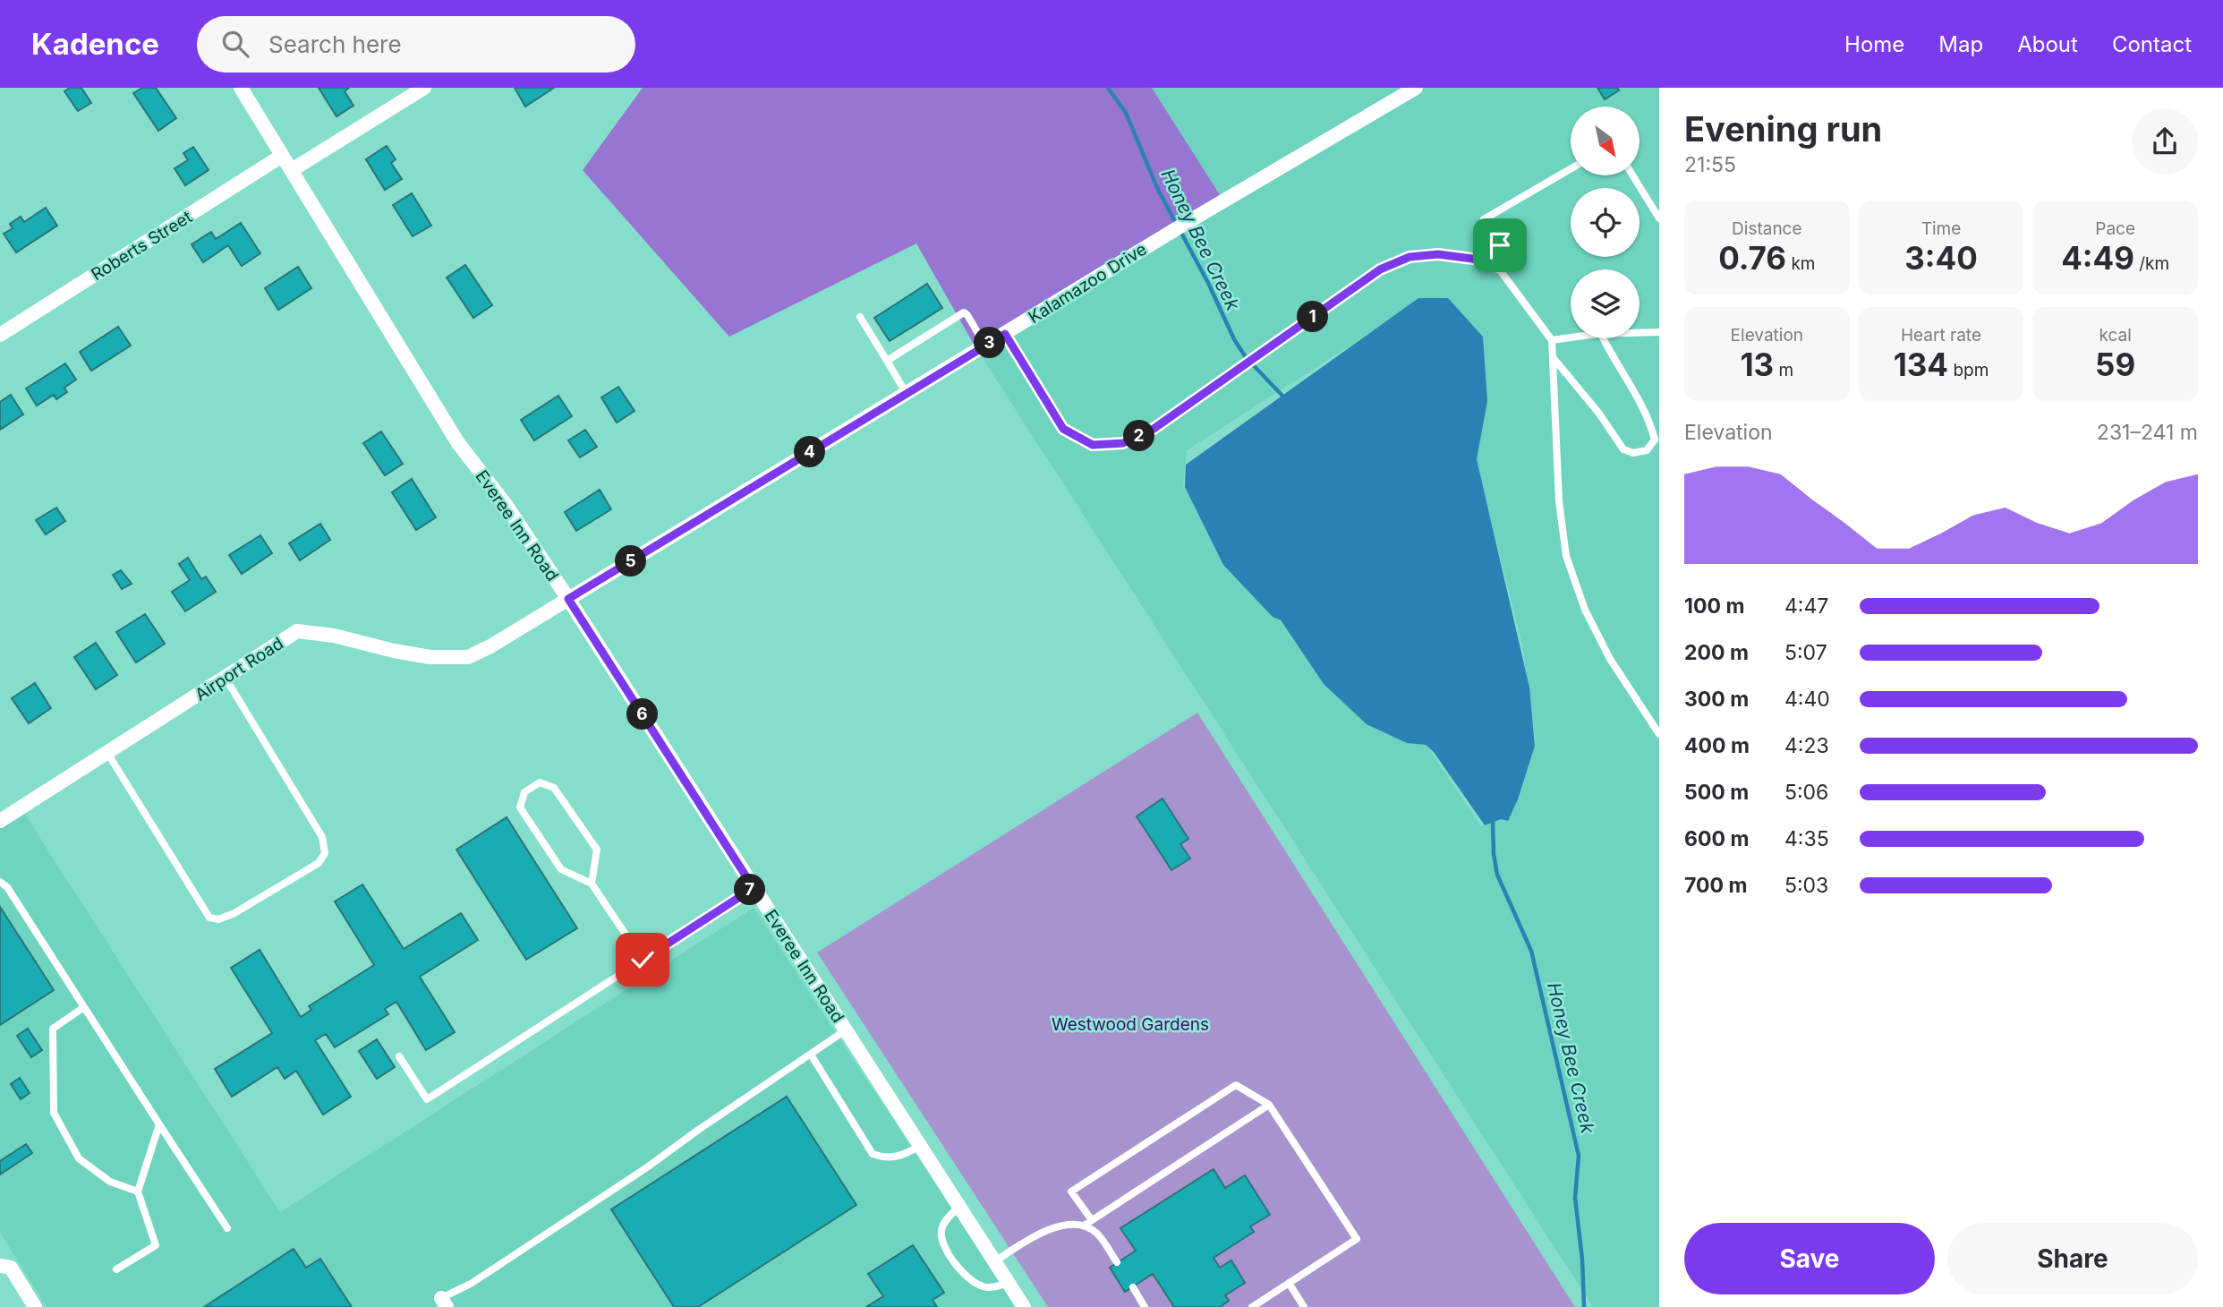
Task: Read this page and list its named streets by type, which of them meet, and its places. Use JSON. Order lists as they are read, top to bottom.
{
  "streets": {
    "street": [
      "Roberts Street",
      "Kalamazoo Drive",
      "Everee Inn Road",
      "Airport Road"
    ]
  },
  "crossings": [
    ["Roberts Street", "Everee Inn Road"],
    ["Kalamazoo Drive", "Everee Inn Road"],
    ["Kalamazoo Drive", "Airport Road"],
    ["Everee Inn Road", "Airport Road"]
  ],
  "water": ["Honey Bee Creek"],
  "parks": ["Westwood Gardens"],
  "north": "bottom right",
  "page": {
    "header": "Kadence",
    "search": "Search here",
    "nav": [
      "Home",
      "Map",
      "About",
      "Contact"
    ],
    "heading": ["Evening run", "21:55"],
    "stats": [
      ["Distance", "0.76 km"],
      ["Time", "3:40"],
      ["Pace", "4:49 /km"],
      ["Elevation", "13 m"],
      ["Heart rate", "134 bpm"],
      ["kcal", "59"]
    ],
    "pins": [
      "1",
      "3",
      "2",
      "4",
      "5",
      "6",
      "7"
    ],
    "chart": ["Elevation", "231–241 m"],
    "list": [
      {
        "name": "100 m",
        "note": "4:47"
      },
      {
        "name": "200 m",
        "note": "5:07"
      },
      {
        "name": "300 m",
        "note": "4:40"
      },
      {
        "name": "400 m",
        "note": "4:23"
      },
      {
        "name": "500 m",
        "note": "5:06"
      },
      {
        "name": "600 m",
        "note": "4:35"
      },
      {
        "name": "700 m",
        "note": "5:03"
      }
    ],
    "buttons": ["Save", "Share"]
  }
}
